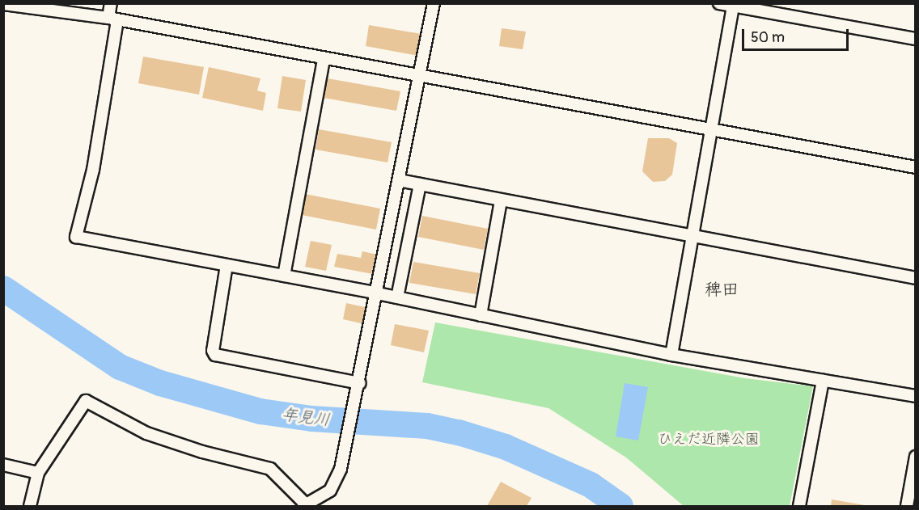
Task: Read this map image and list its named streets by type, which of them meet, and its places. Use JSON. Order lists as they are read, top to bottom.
{
  "districts": ["稗田"],
  "water": ["年見川"],
  "parks": ["ひえだ近隣公園"],
  "scale_bar": "50 m"
}
